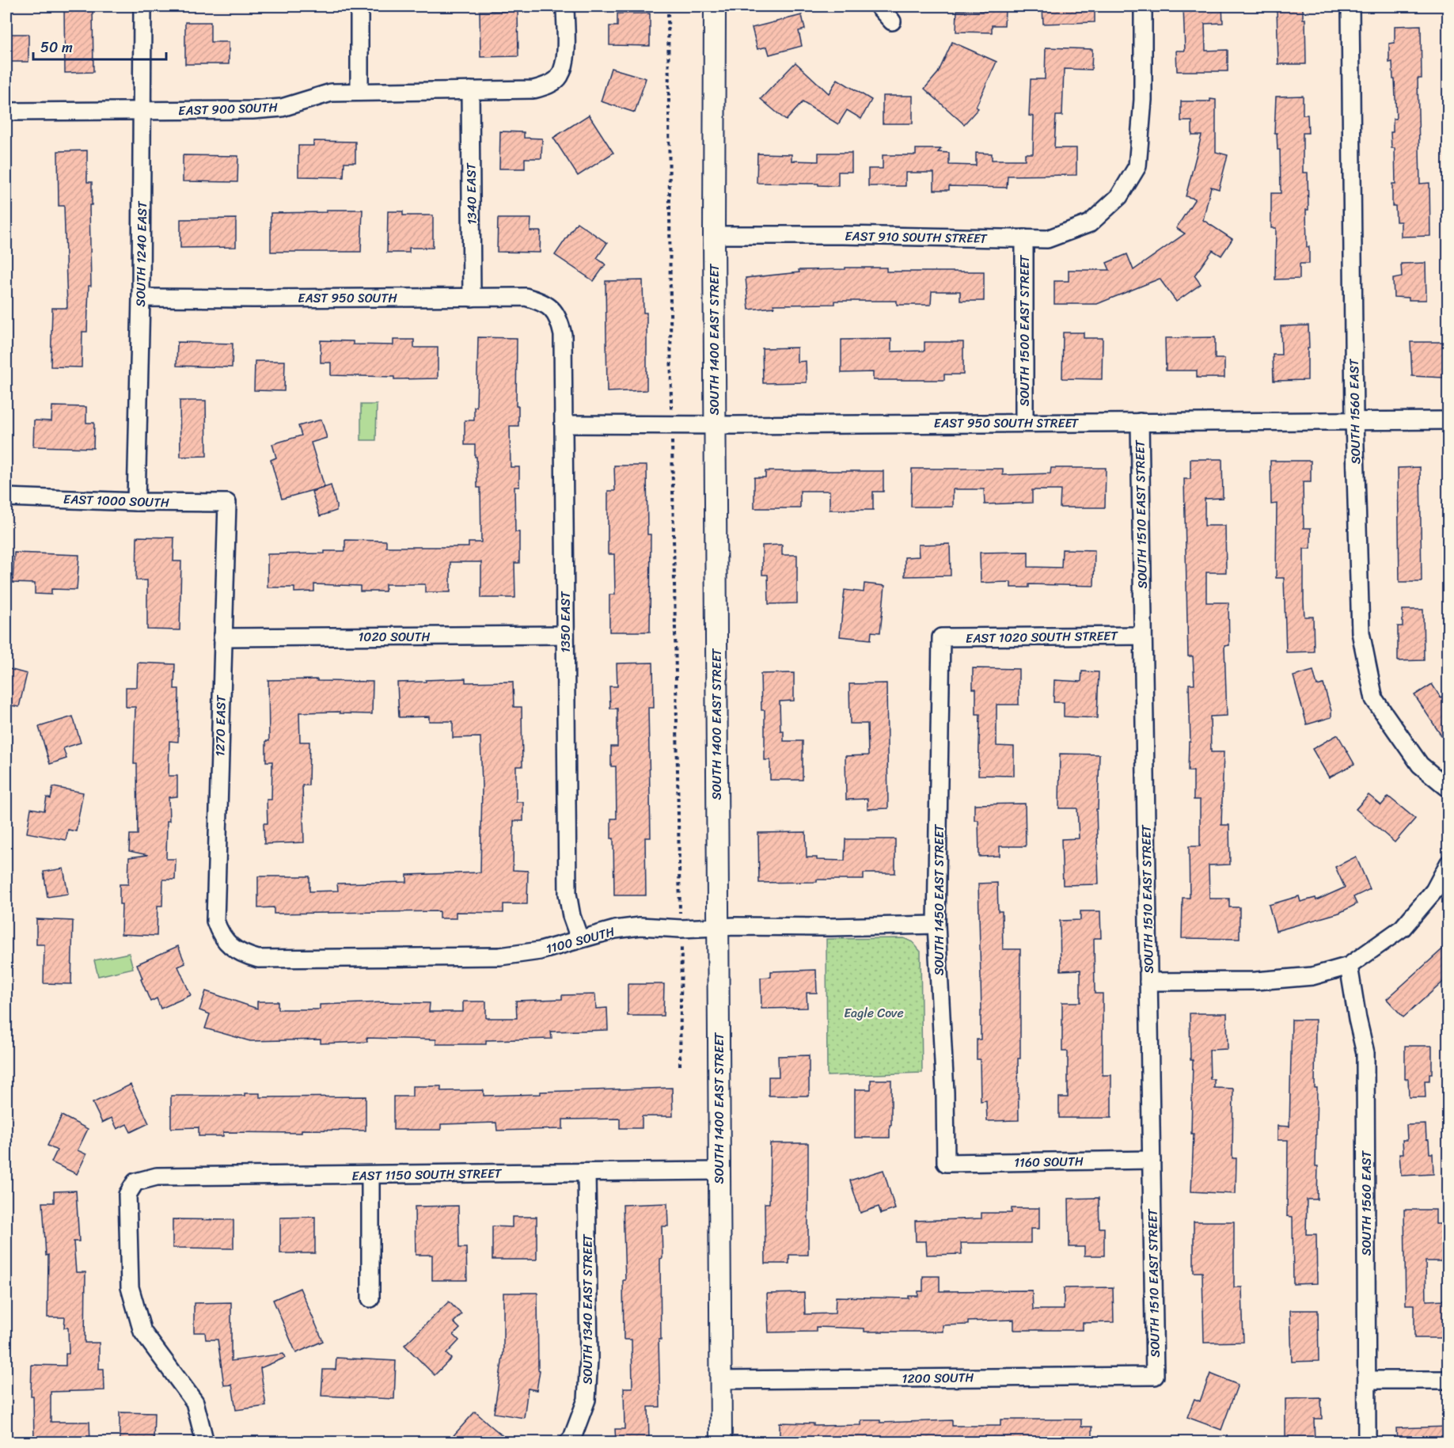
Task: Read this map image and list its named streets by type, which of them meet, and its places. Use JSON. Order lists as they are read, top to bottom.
{
  "streets": {
    "street": [
      "EAST 900 SOUTH",
      "1340 EAST",
      "EAST 910 SOUTH STREET",
      "SOUTH 1240 EAST",
      "EAST 950 SOUTH",
      "SOUTH 1500 EAST STREET",
      "SOUTH 1400 EAST STREET",
      "SOUTH 1560 EAST",
      "EAST 950 SOUTH STREET",
      "EAST 1000 SOUTH",
      "SOUTH 1510 EAST STREET",
      "1350 EAST",
      "1020 SOUTH",
      "EAST 1020 SOUTH STREET",
      "1270 EAST",
      "SOUTH 1450 EAST STREET",
      "1100 SOUTH",
      "1160 SOUTH",
      "EAST 1150 SOUTH STREET",
      "SOUTH 1340 EAST STREET",
      "1200 SOUTH"
    ]
  },
  "crossings": [
    ["EAST 900 SOUTH", "1340 EAST"],
    ["EAST 900 SOUTH", "SOUTH 1240 EAST"],
    ["1340 EAST", "EAST 950 SOUTH"],
    ["EAST 910 SOUTH STREET", "SOUTH 1500 EAST STREET"],
    ["EAST 910 SOUTH STREET", "SOUTH 1400 EAST STREET"],
    ["SOUTH 1240 EAST", "EAST 950 SOUTH"],
    ["SOUTH 1240 EAST", "EAST 1000 SOUTH"],
    ["EAST 950 SOUTH", "1350 EAST"],
    ["SOUTH 1500 EAST STREET", "EAST 950 SOUTH STREET"],
    ["SOUTH 1400 EAST STREET", "EAST 950 SOUTH STREET"],
    ["SOUTH 1400 EAST STREET", "1100 SOUTH"],
    ["SOUTH 1400 EAST STREET", "EAST 1150 SOUTH STREET"],
    ["SOUTH 1400 EAST STREET", "1200 SOUTH"],
    ["SOUTH 1560 EAST", "EAST 950 SOUTH STREET"],
    ["EAST 950 SOUTH STREET", "SOUTH 1510 EAST STREET"],
    ["EAST 950 SOUTH STREET", "1350 EAST"],
    ["EAST 1000 SOUTH", "1270 EAST"],
    ["SOUTH 1510 EAST STREET", "EAST 1020 SOUTH STREET"],
    ["SOUTH 1510 EAST STREET", "1160 SOUTH"],
    ["SOUTH 1510 EAST STREET", "1200 SOUTH"],
    ["1350 EAST", "1020 SOUTH"],
    ["1350 EAST", "1100 SOUTH"],
    ["1020 SOUTH", "1270 EAST"],
    ["EAST 1020 SOUTH STREET", "SOUTH 1450 EAST STREET"],
    ["1270 EAST", "1100 SOUTH"],
    ["SOUTH 1450 EAST STREET", "1100 SOUTH"],
    ["SOUTH 1450 EAST STREET", "1160 SOUTH"],
    ["EAST 1150 SOUTH STREET", "SOUTH 1340 EAST STREET"]
  ],
  "parks": ["Eagle Cove"],
  "scale_bar": "50 m"
}
